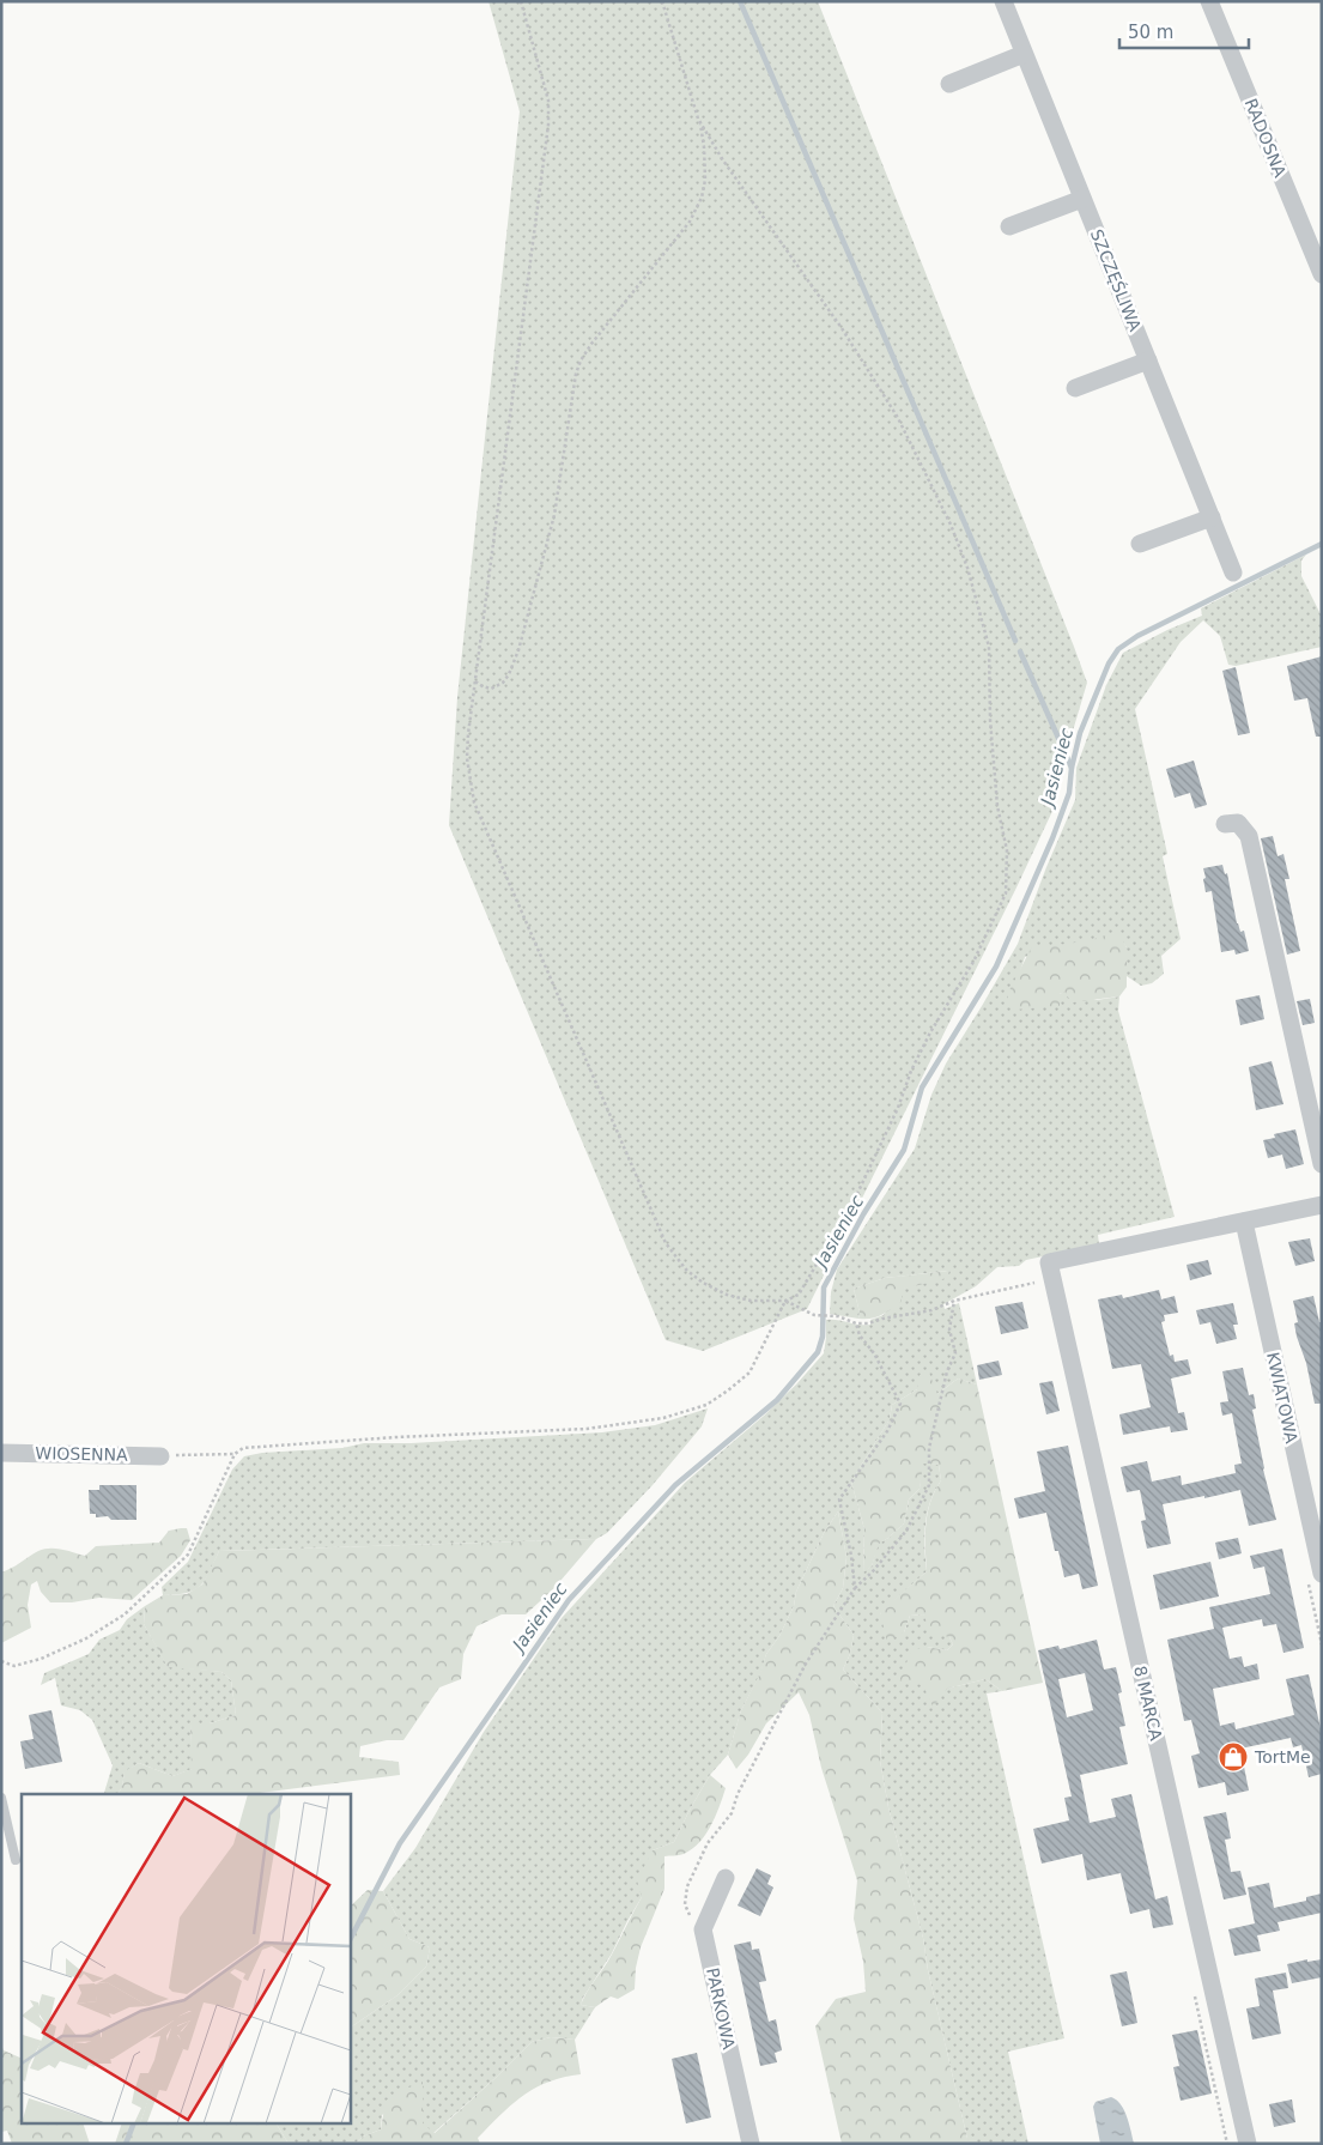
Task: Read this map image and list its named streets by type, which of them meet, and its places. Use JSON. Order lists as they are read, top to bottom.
{
  "streets": {
    "street": [
      "RADOSNA",
      "SZCZĘŚLIWA",
      "KWIATOWA",
      "WIOSENNA",
      "8 MARCA",
      "PARKOWA"
    ]
  },
  "crossings": [
    ["KWIATOWA", "8 MARCA"]
  ],
  "water": ["Jasieniec"],
  "places": {
    "shop": ["TortMe"]
  },
  "scale_bar": "50 m"
}
